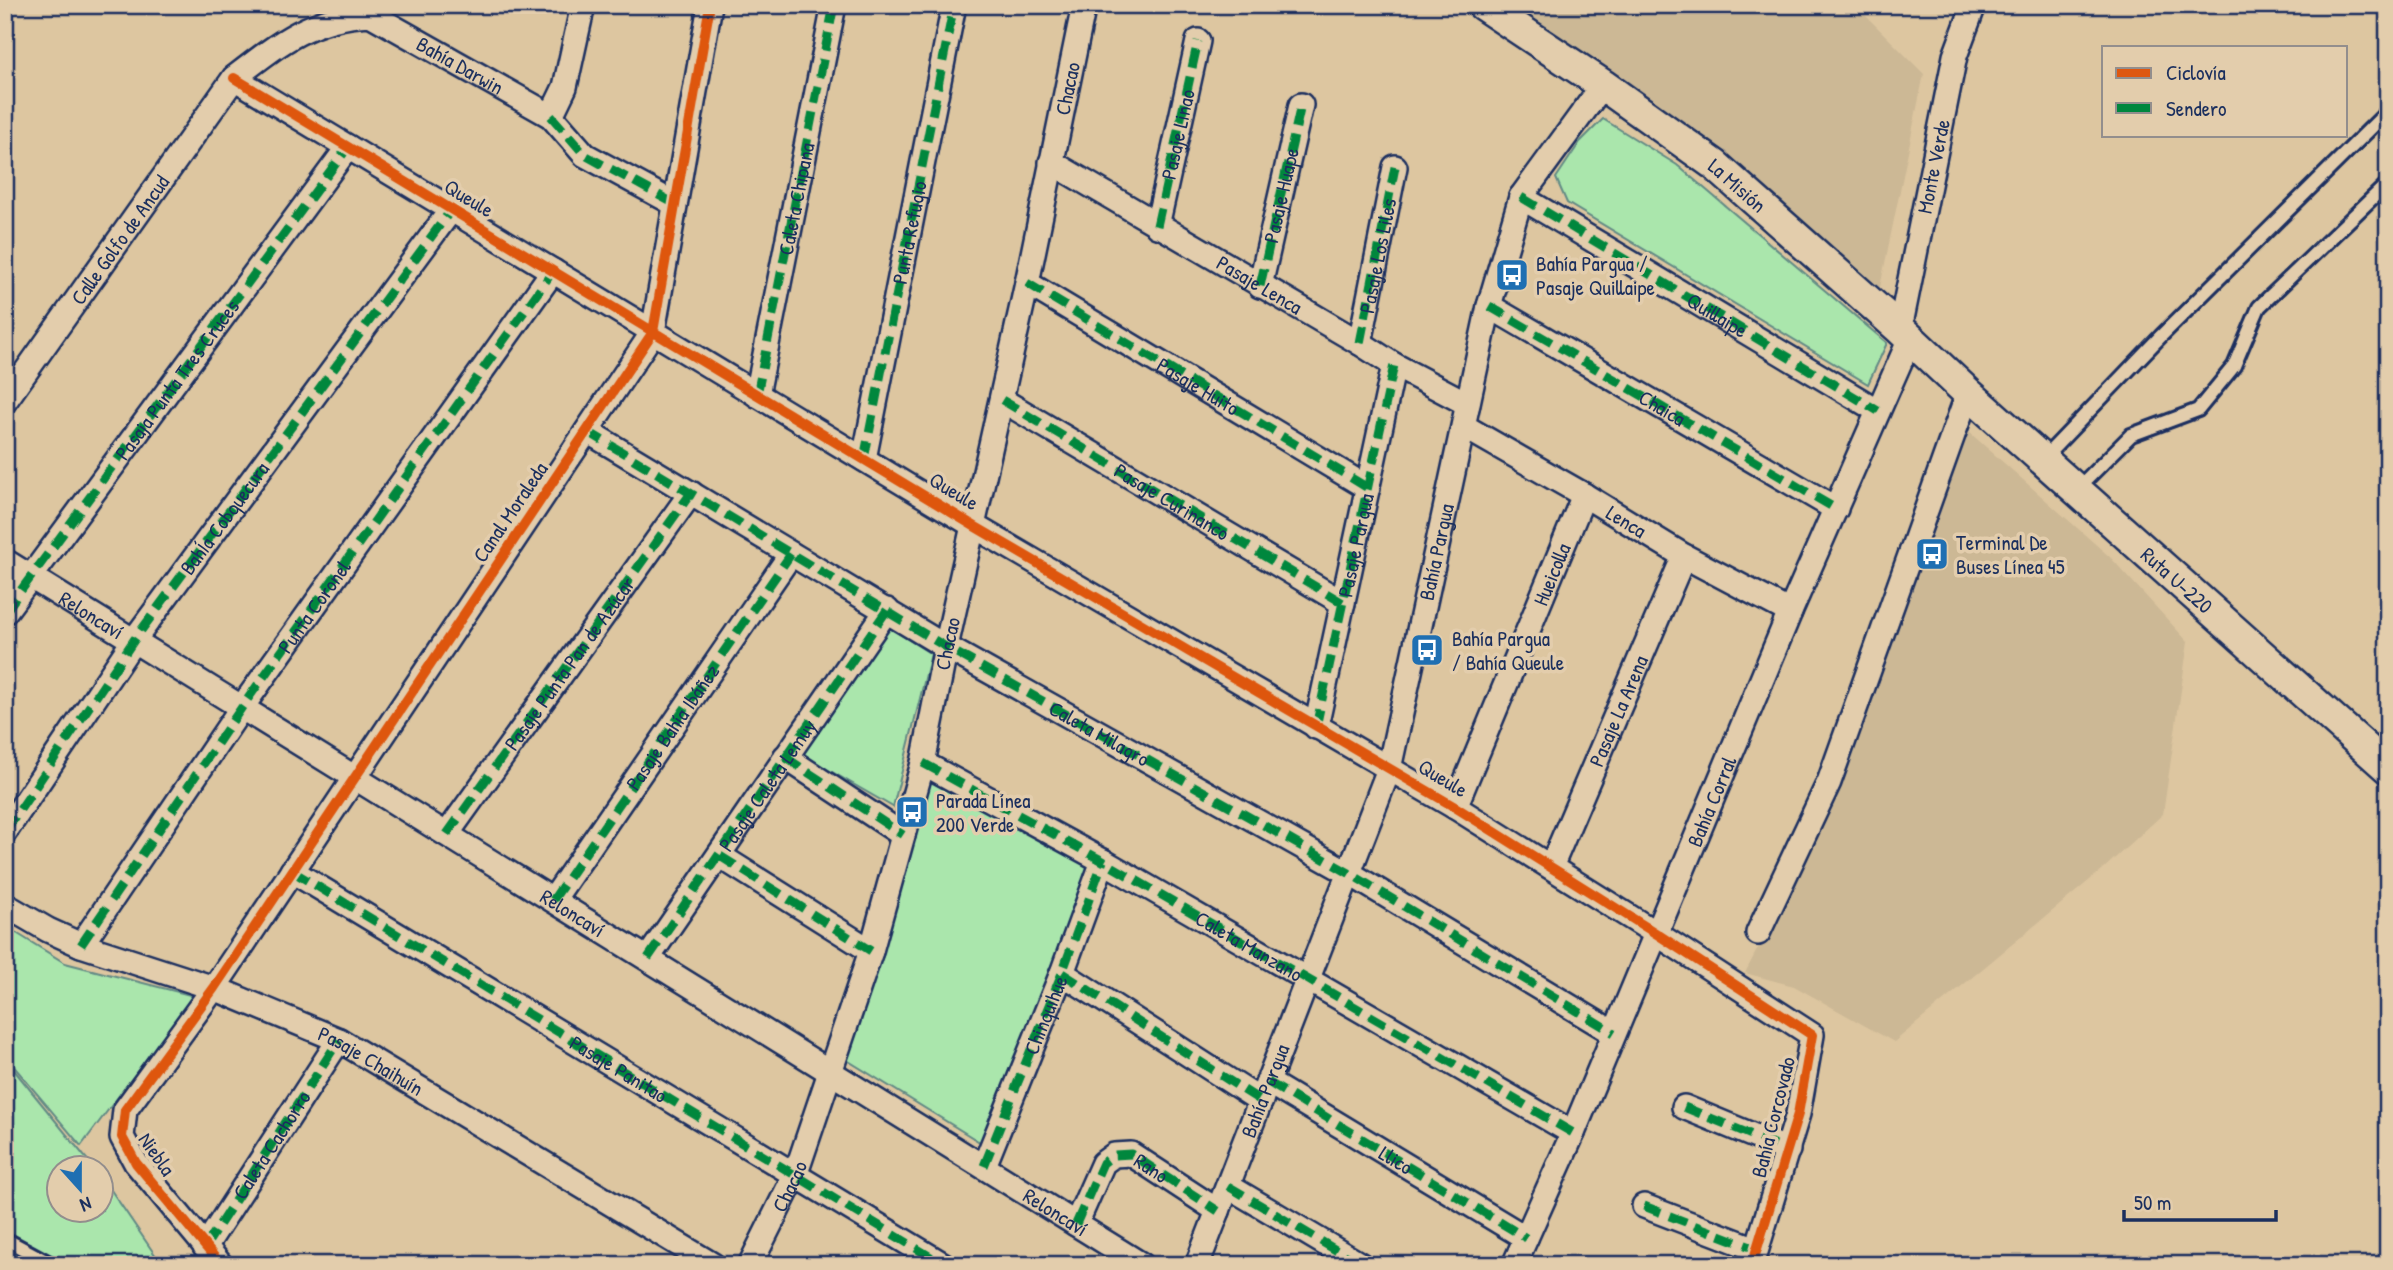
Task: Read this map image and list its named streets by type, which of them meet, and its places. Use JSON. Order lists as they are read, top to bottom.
{
  "streets": {
    "street": [
      "Bahía Darwin",
      "Chacao",
      "Pasaje Linao",
      "Monte Verde",
      "La Misión",
      "Pasaje Huape",
      "Queule",
      "Caleta Chipana",
      "Punta Refugio",
      "Calle Golfo de Ancud",
      "Pasaje Los Liles",
      "Pasaje Lenca",
      "Quillaipe",
      "Pasaja Punta Tres Cruces",
      "Pasaje Huito",
      "Chaica",
      "Pasaje Curinanco",
      "Canal Moraleda",
      "BahÍa Cobquecura",
      "Lenca",
      "Pasaje Pargua",
      "Bahía Pargua",
      "Hueicolla",
      "Ruta U-220",
      "Punta Coronel",
      "Reloncaví",
      "Pasaje Punta Pan de Azúcar",
      "Pasaje La Arena",
      "Pasaje Bahía Ibáñez",
      "Caleta Milagro",
      "Pasaje Caleta Lemuy",
      "Bahía Corral",
      "Caleta Manzano",
      "Chinquihue",
      "Pasaje Chaihuín",
      "Pasaje Panitao",
      "Bahía Corcovado",
      "Caleta Cachorro",
      "Niebla",
      "Llico",
      "Rano"
    ]
  },
  "crossings": [
    ["Bahía Darwin", "Queule"],
    ["Bahía Darwin", "Calle Golfo de Ancud"],
    ["Bahía Darwin", "Canal Moraleda"],
    ["Chacao", "Queule"],
    ["Chacao", "Pasaje Lenca"],
    ["Chacao", "Pasaje Huito"],
    ["Chacao", "Pasaje Curinanco"],
    ["Chacao", "Reloncaví"],
    ["Chacao", "Caleta Milagro"],
    ["Chacao", "Caleta Manzano"],
    ["Chacao", "Pasaje Panitao"],
    ["Pasaje Linao", "Pasaje Lenca"],
    ["Monte Verde", "La Misión"],
    ["Monte Verde", "Bahía Corral"],
    ["La Misión", "Bahía Pargua"],
    ["La Misión", "Ruta U-220"],
    ["La Misión", "Bahía Corral"],
    ["Pasaje Huape", "Pasaje Lenca"],
    ["Queule", "Caleta Chipana"],
    ["Queule", "Punta Refugio"],
    ["Queule", "Calle Golfo de Ancud"],
    ["Queule", "Pasaja Punta Tres Cruces"],
    ["Queule", "Canal Moraleda"],
    ["Queule", "BahÍa Cobquecura"],
    ["Queule", "Pasaje Pargua"],
    ["Queule", "Bahía Pargua"],
    ["Queule", "Hueicolla"],
    ["Queule", "Punta Coronel"],
    ["Queule", "Pasaje La Arena"],
    ["Queule", "Bahía Corral"],
    ["Queule", "Bahía Corcovado"],
    ["Pasaje Los Liles", "Pasaje Lenca"],
    ["Pasaje Lenca", "Lenca"],
    ["Pasaje Lenca", "Pasaje Pargua"],
    ["Pasaje Lenca", "Bahía Pargua"],
    ["Quillaipe", "Bahía Pargua"],
    ["Quillaipe", "Bahía Corral"],
    ["Pasaja Punta Tres Cruces", "Reloncaví"],
    ["Pasaje Huito", "Pasaje Pargua"],
    ["Chaica", "Bahía Pargua"],
    ["Chaica", "Bahía Corral"],
    ["Pasaje Curinanco", "Pasaje Pargua"],
    ["Canal Moraleda", "Reloncaví"],
    ["Canal Moraleda", "Caleta Milagro"],
    ["Canal Moraleda", "Pasaje Chaihuín"],
    ["Canal Moraleda", "Pasaje Panitao"],
    ["Canal Moraleda", "Niebla"],
    ["BahÍa Cobquecura", "Reloncaví"],
    ["Lenca", "Bahía Pargua"],
    ["Lenca", "Hueicolla"],
    ["Lenca", "Pasaje La Arena"],
    ["Lenca", "Bahía Corral"],
    ["Bahía Pargua", "Caleta Milagro"],
    ["Bahía Pargua", "Caleta Manzano"],
    ["Bahía Pargua", "Llico"],
    ["Bahía Pargua", "Rano"],
    ["Punta Coronel", "Reloncaví"],
    ["Punta Coronel", "Pasaje Chaihuín"],
    ["Reloncaví", "Pasaje Punta Pan de Azúcar"],
    ["Reloncaví", "Pasaje Bahía Ibáñez"],
    ["Reloncaví", "Pasaje Caleta Lemuy"],
    ["Reloncaví", "Chinquihue"],
    ["Reloncaví", "Rano"],
    ["Pasaje Punta Pan de Azúcar", "Caleta Milagro"],
    ["Pasaje Bahía Ibáñez", "Caleta Milagro"],
    ["Caleta Milagro", "Pasaje Caleta Lemuy"],
    ["Caleta Milagro", "Bahía Corral"],
    ["Bahía Corral", "Caleta Manzano"],
    ["Bahía Corral", "Bahía Corcovado"],
    ["Bahía Corral", "Llico"],
    ["Caleta Manzano", "Chinquihue"],
    ["Chinquihue", "Llico"],
    ["Pasaje Chaihuín", "Caleta Cachorro"],
    ["Pasaje Chaihuín", "Niebla"],
    ["Caleta Cachorro", "Niebla"]
  ],
  "places": {
    "bus stop": [
      "Bahía Pargua / Pasaje Quillaipe",
      "Terminal De Buses Línea 45",
      "Bahía Pargua / Bahía Queule",
      "Parada Línea 200 Verde"
    ]
  },
  "legend": ["Ciclovía", "Sendero"],
  "scale_bar": "50 m",
  "north": "bottom"
}
